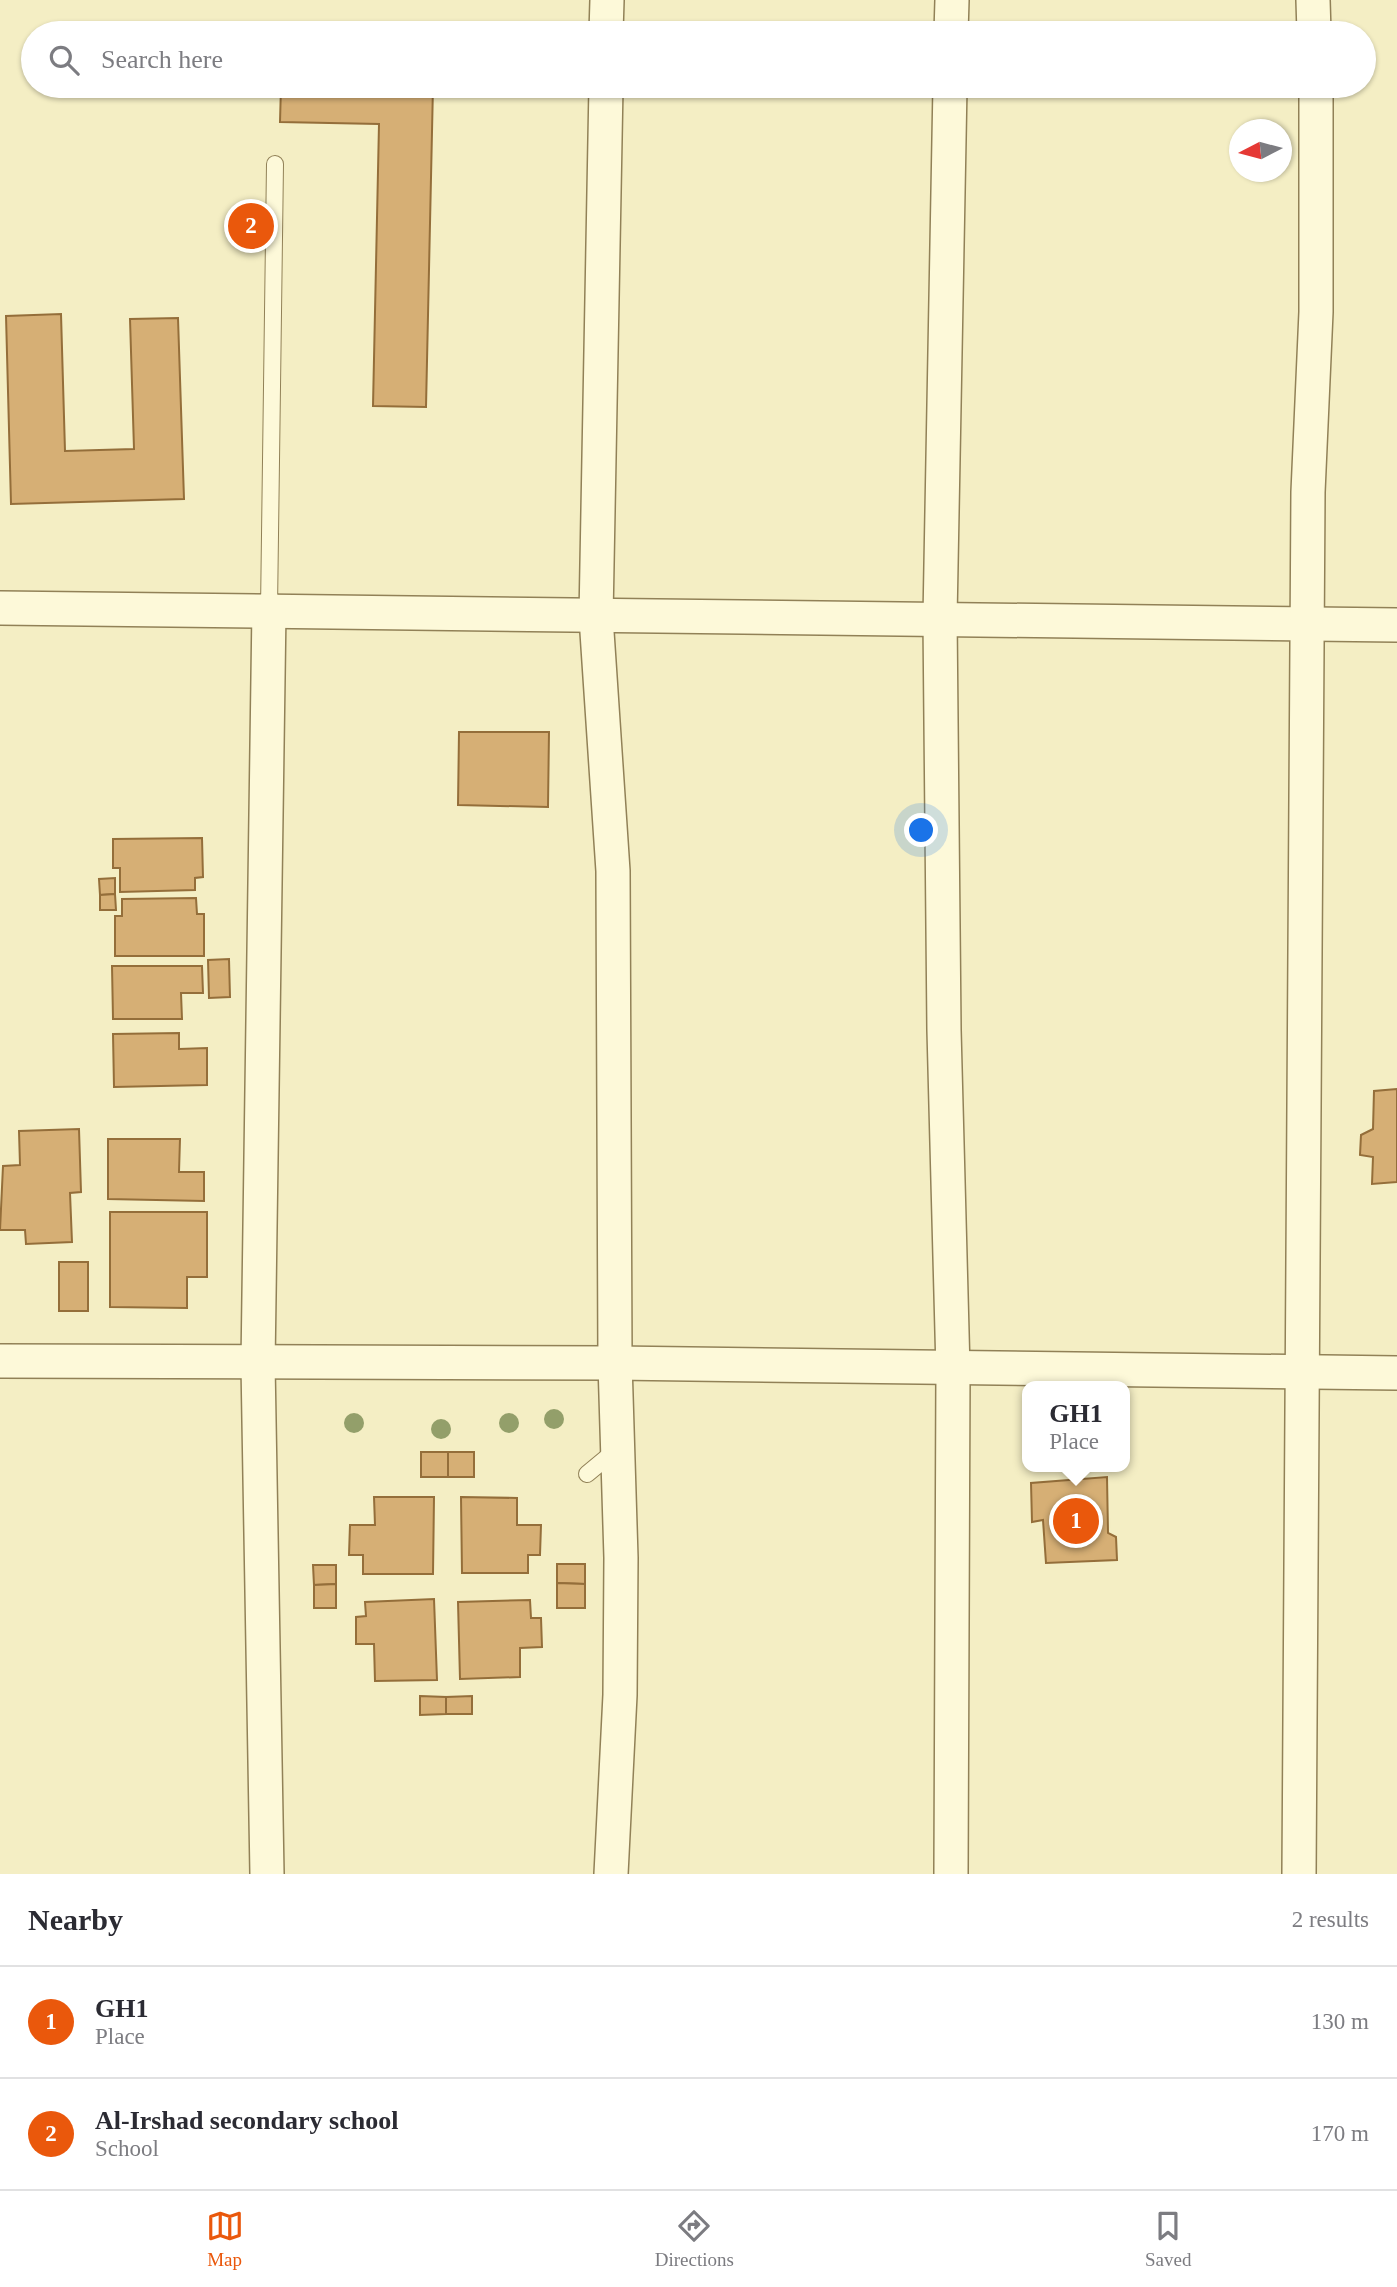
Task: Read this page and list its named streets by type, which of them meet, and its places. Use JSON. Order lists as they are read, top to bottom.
{
  "north": "left",
  "page": {
    "search": "Search here",
    "pins": ["2", "1"],
    "popup": ["GH1", "Place"],
    "heading": ["Nearby", "2 results"],
    "list": [
      {
        "mark": "1",
        "name": "GH1",
        "note": "Place",
        "value": "130 m"
      },
      {
        "mark": "2",
        "name": "Al-Irshad secondary school",
        "note": "School",
        "value": "170 m"
      }
    ],
    "nav": ["Map", "Directions", "Saved"]
  }
}
